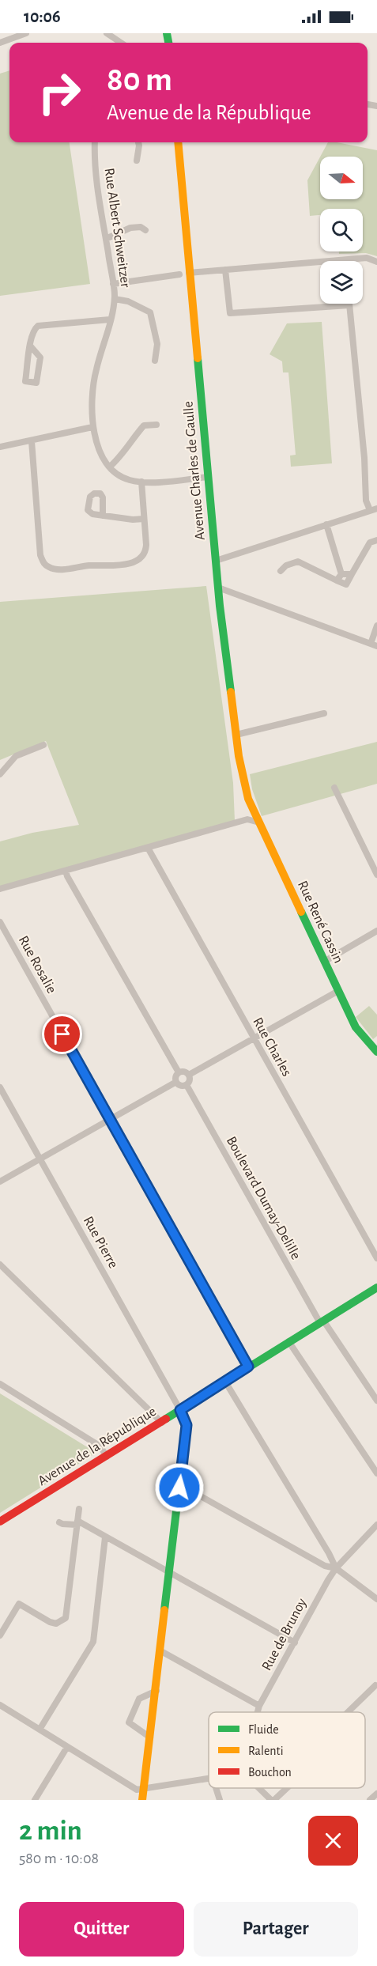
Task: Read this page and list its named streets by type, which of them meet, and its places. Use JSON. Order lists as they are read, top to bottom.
{
  "streets": {
    "main road": ["Avenue Charles de Gaulle", "Rue René Cassin", "Avenue de la République"],
    "street": [
      "Rue Albert Schweitzer",
      "Rue Rosalie",
      "Rue Charles",
      "Boulevard Dumay-Delille",
      "Rue Pierre",
      "Rue de Brunoy"
    ]
  },
  "crossings": [
    ["Rue Albert Schweitzer", "Avenue Charles de Gaulle"],
    ["Avenue Charles de Gaulle", "Rue René Cassin"],
    ["Rue Rosalie", "Avenue de la République"],
    ["Boulevard Dumay-Delille", "Avenue de la République"],
    ["Rue Pierre", "Avenue de la République"]
  ],
  "legend": ["Fluide", "Ralenti", "Bouchon"],
  "north": "right",
  "page": {
    "status": "10:06",
    "turn": ["80 m", "Avenue de la République"],
    "heading": ["2 min", "580 m · 10:08"],
    "buttons": ["Quitter", "Partager"]
  }
}
